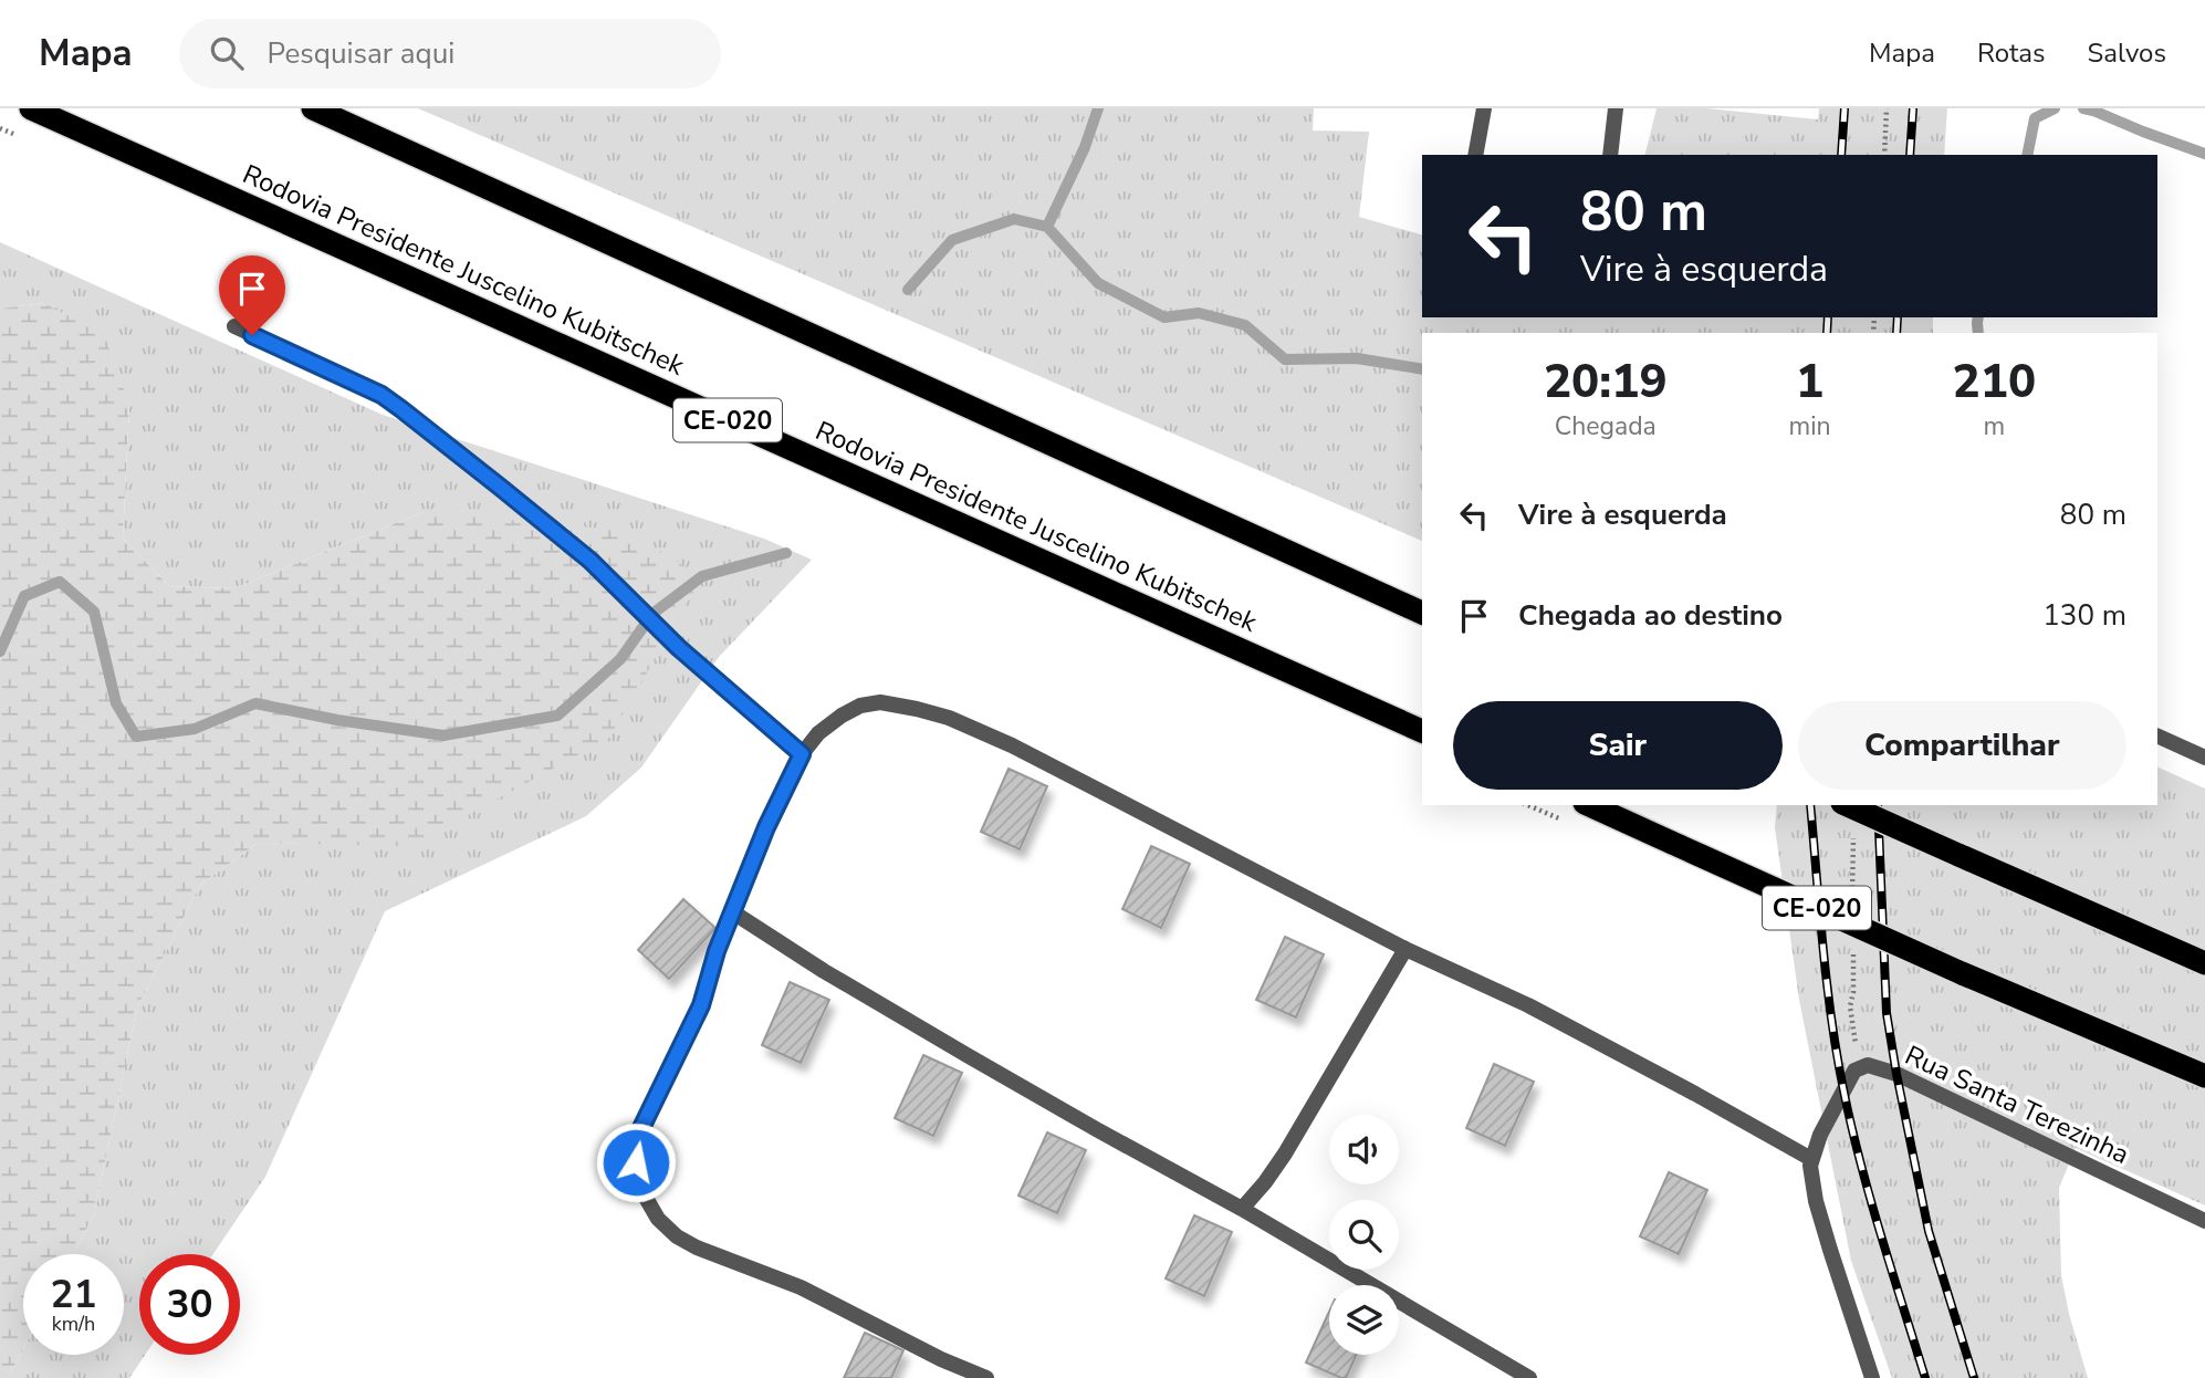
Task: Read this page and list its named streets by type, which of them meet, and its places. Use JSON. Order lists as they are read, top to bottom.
{
  "streets": {
    "highway": ["Rodovia Presidente Juscelino Kubitschek", "CE-020"],
    "street": ["Rua Santa Terezinha"]
  },
  "page": {
    "header": "Mapa",
    "search": "Pesquisar aqui",
    "nav": ["Mapa", "Rotas", "Salvos"],
    "turn": ["80 m", "Vire à esquerda"],
    "eta": [
      "20:19",
      "Chegada",
      "1",
      "min",
      "210",
      "m"
    ],
    "list": [
      {
        "name": "Vire à esquerda",
        "value": "80 m"
      },
      {
        "name": "Chegada ao destino",
        "value": "130 m"
      }
    ],
    "buttons": ["Sair", "Compartilhar"],
    "speed": "21 km/h",
    "limit": "30"
  }
}
